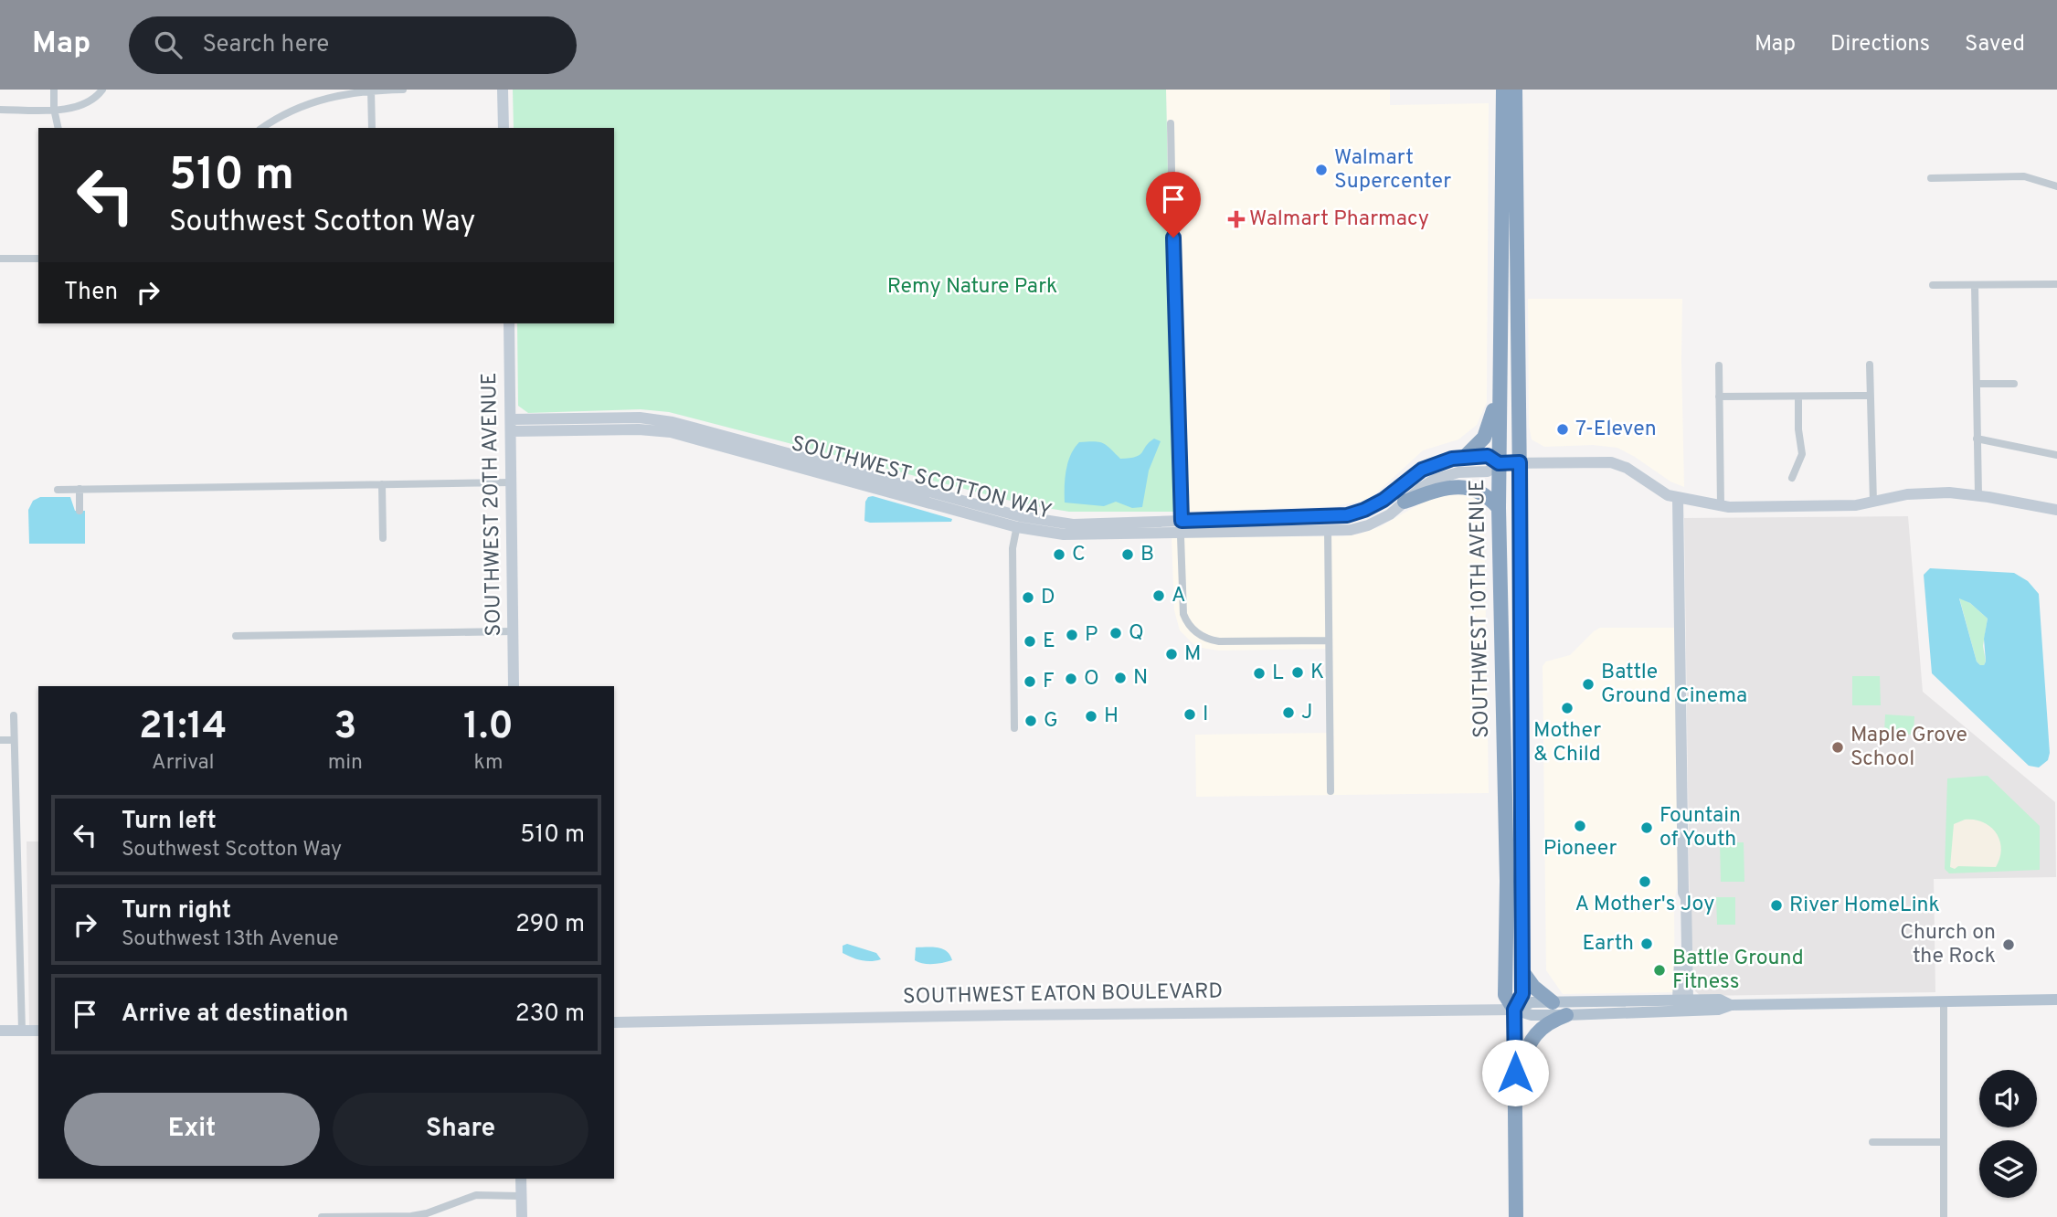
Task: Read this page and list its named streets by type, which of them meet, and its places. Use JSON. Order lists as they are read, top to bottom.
{
  "streets": {
    "highway": ["SOUTHWEST 10TH AVENUE"],
    "main road": ["SOUTHWEST EATON BOULEVARD"],
    "street": ["SOUTHWEST SCOTTON WAY", "SOUTHWEST 20TH AVENUE"]
  },
  "crossings": [
    ["SOUTHWEST SCOTTON WAY", "SOUTHWEST 20TH AVENUE"],
    ["SOUTHWEST SCOTTON WAY", "SOUTHWEST 10TH AVENUE"],
    ["SOUTHWEST 10TH AVENUE", "SOUTHWEST EATON BOULEVARD"]
  ],
  "parks": ["Remy Nature Park"],
  "places": {
    "other": [
      "Walmart Supercenter",
      "7-Eleven",
      "C",
      "B",
      "A",
      "D",
      "Q",
      "P",
      "E",
      "M",
      "K",
      "L",
      "N",
      "O",
      "F",
      "Battle Ground Cinema",
      "Mother & Child",
      "J",
      "I",
      "H",
      "G",
      "Maple Grove School",
      "Pioneer",
      "Fountain of Youth",
      "A Mother's Joy",
      "River HomeLink",
      "Earth",
      "Church on the Rock",
      "Battle Ground Fitness"
    ],
    "health": ["Walmart Pharmacy"]
  },
  "page": {
    "header": "Map",
    "search": "Search here",
    "nav": ["Map", "Directions", "Saved"],
    "turn": ["510 m", "Southwest Scotton Way"],
    "then": "Then",
    "eta": [
      "21:14",
      "Arrival",
      "3",
      "min",
      "1.0",
      "km"
    ],
    "list": [
      {
        "name": "Turn left",
        "note": "Southwest Scotton Way",
        "value": "510 m"
      },
      {
        "name": "Turn right",
        "note": "Southwest 13th Avenue",
        "value": "290 m"
      },
      {
        "name": "Arrive at destination",
        "value": "230 m"
      }
    ],
    "buttons": ["Exit", "Share"]
  }
}
